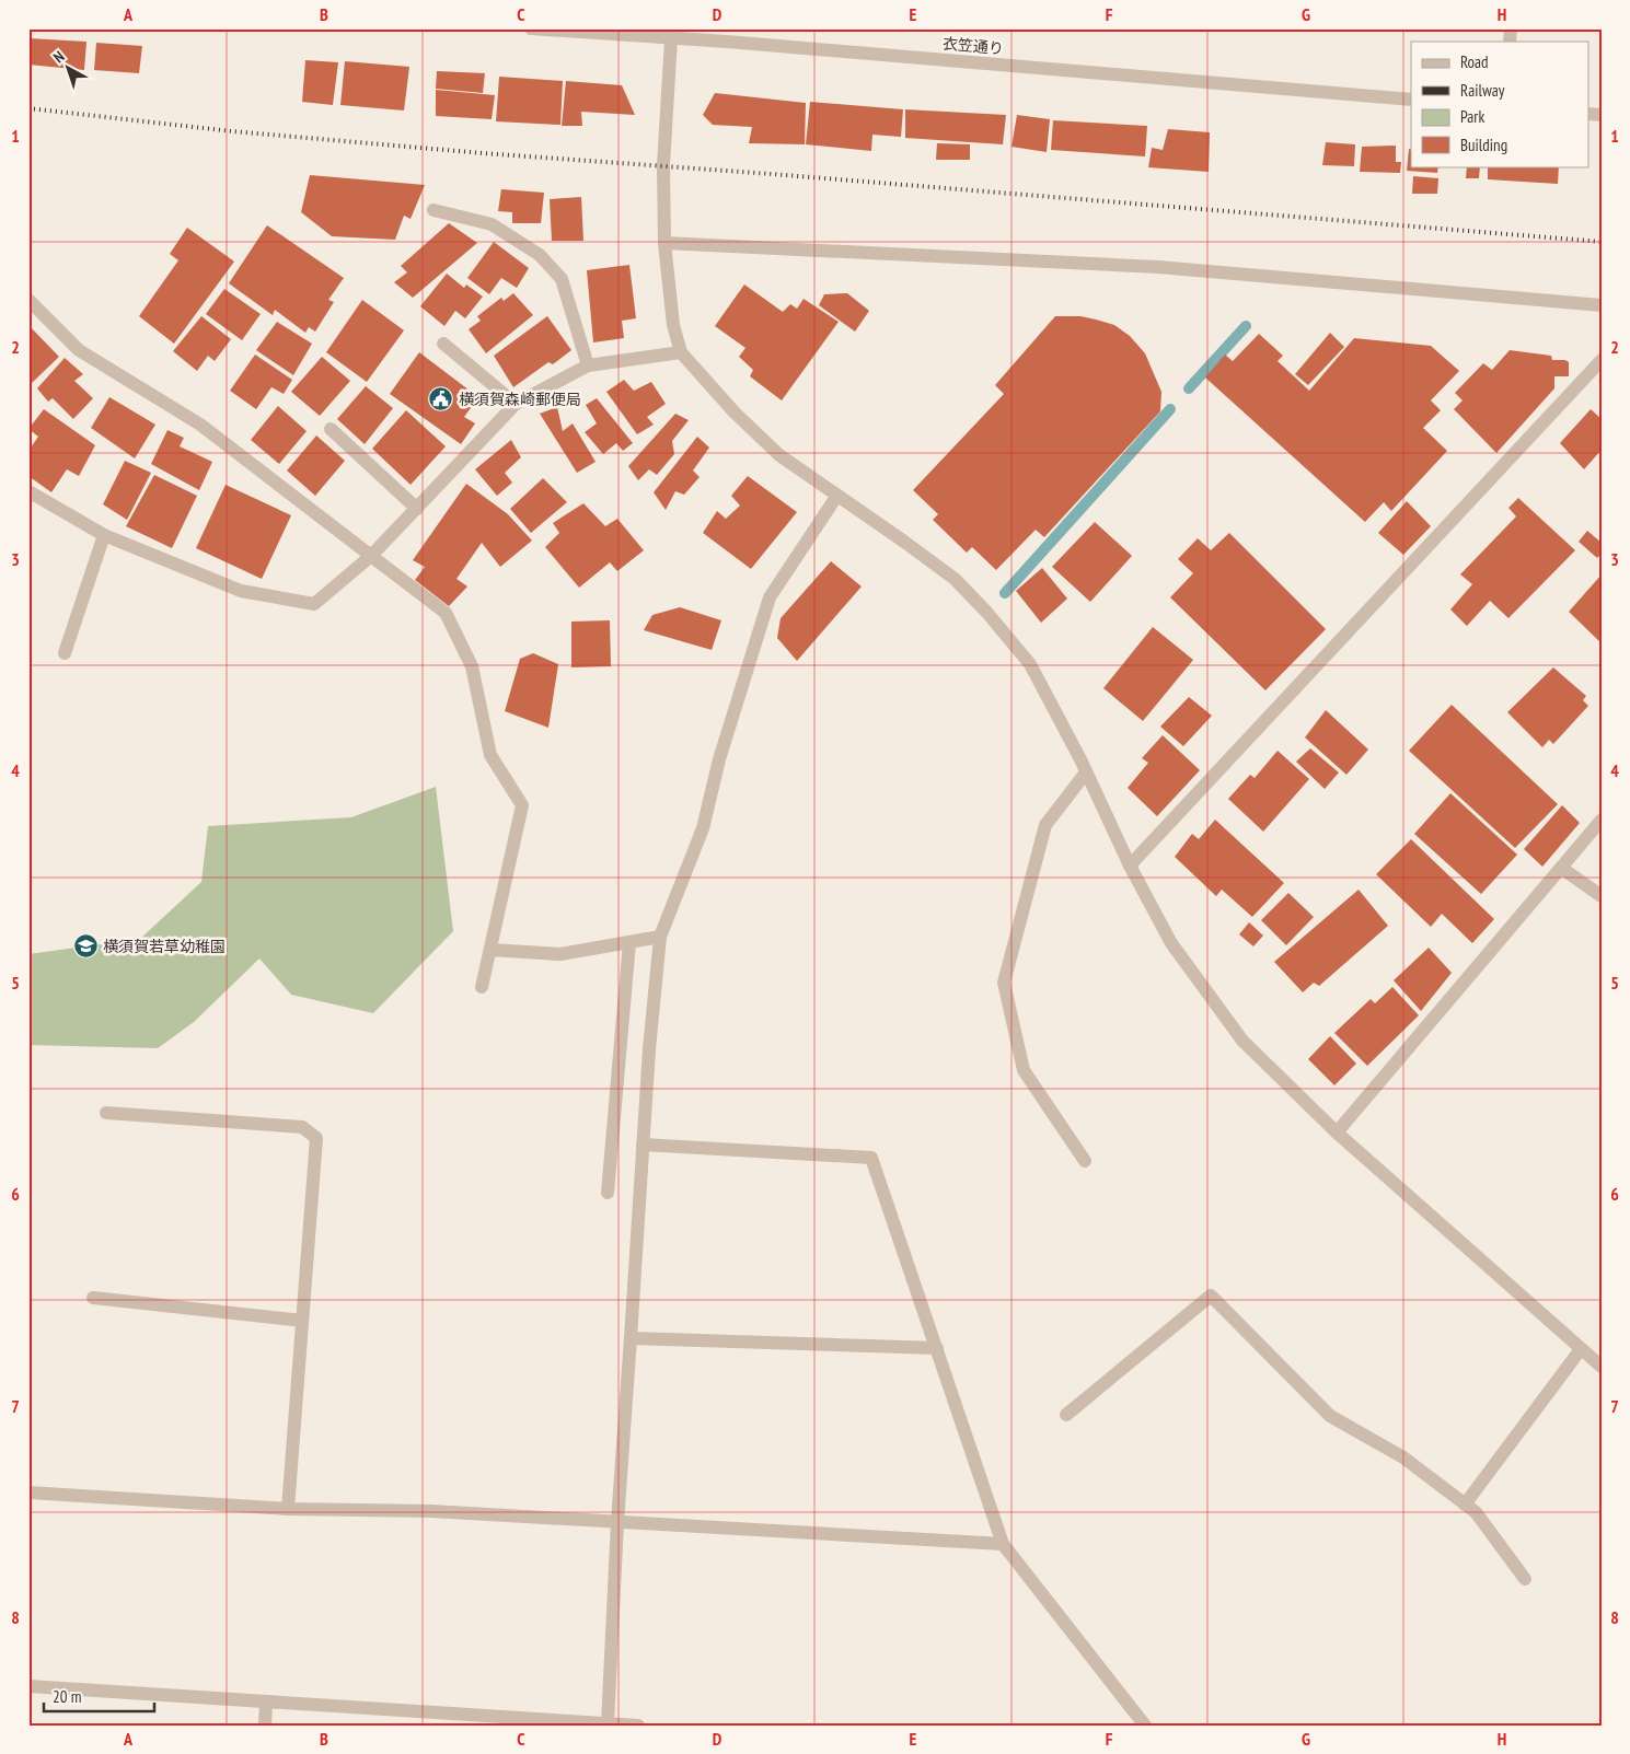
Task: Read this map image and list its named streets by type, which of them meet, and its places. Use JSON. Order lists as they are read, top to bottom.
{
  "streets": {
    "street": ["衣笠通り"]
  },
  "places": {
    "public building": ["横須賀森崎郵便局"],
    "school or university": ["横須賀若草幼稚園"]
  },
  "legend": [
    "Road",
    "Railway",
    "Park",
    "Building"
  ],
  "scale_bar": "20 m",
  "north": "top left",
  "grid": {
    "columns": [
      "A",
      "B",
      "C",
      "D",
      "E",
      "F",
      "G",
      "H"
    ],
    "rows": [
      "1",
      "2",
      "3",
      "4",
      "5",
      "6",
      "7",
      "8"
    ]
  }
}
